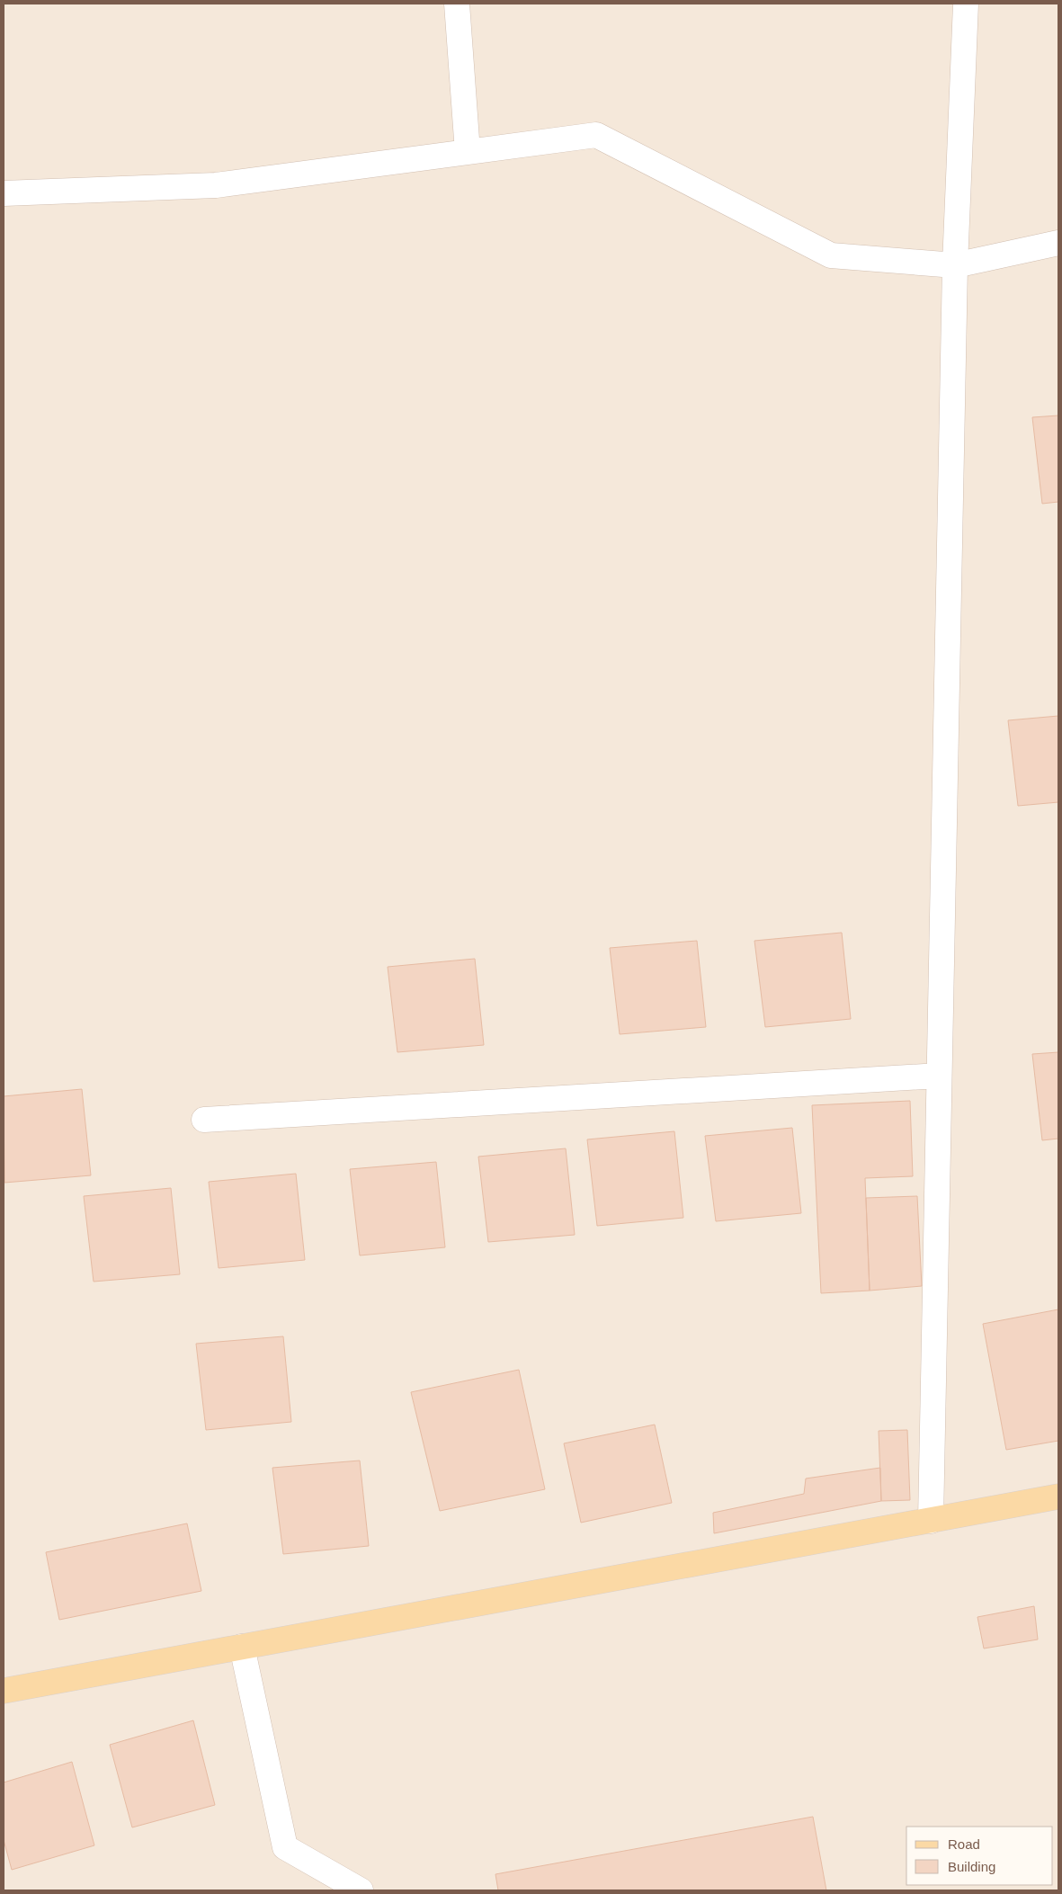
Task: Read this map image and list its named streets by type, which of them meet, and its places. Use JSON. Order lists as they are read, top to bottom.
{
  "legend": ["Road", "Building"]
}
